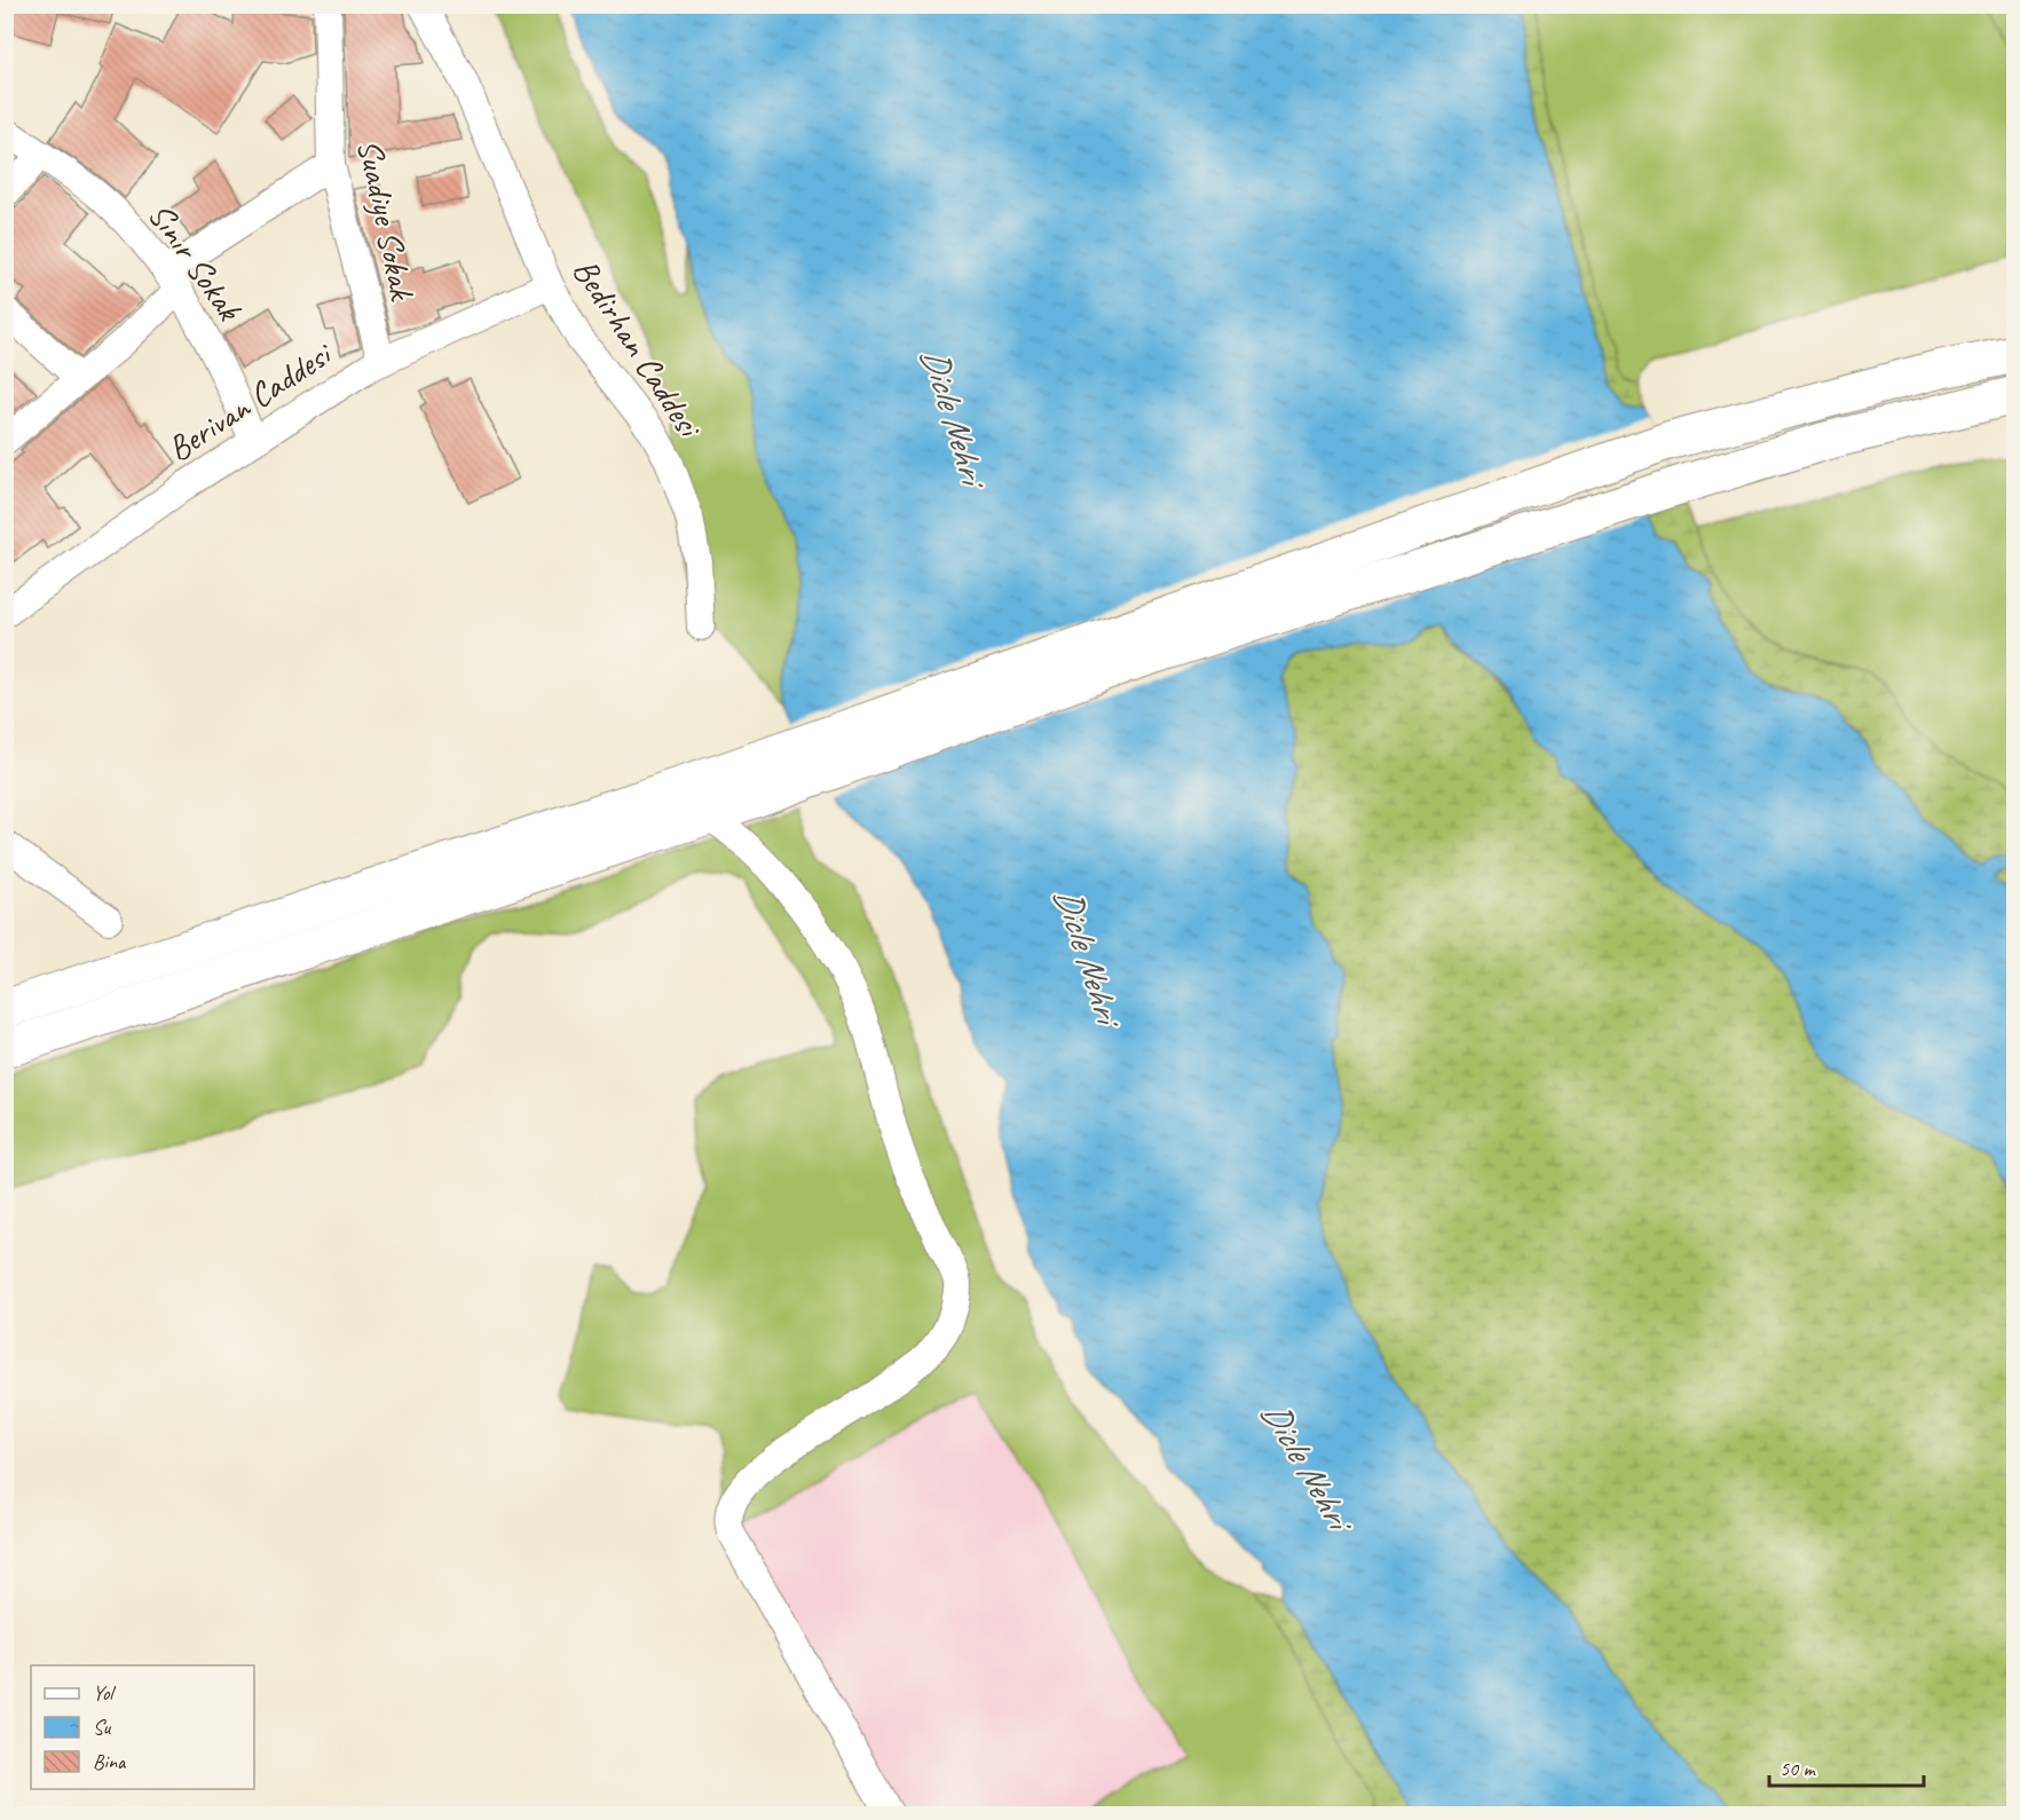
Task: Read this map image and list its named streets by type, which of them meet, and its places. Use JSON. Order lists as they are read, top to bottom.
{
  "streets": {
    "street": [
      "Suadiye Sokak",
      "Sınır Sokak",
      "Bedirhan Caddesi",
      "Berivan Caddesi"
    ]
  },
  "crossings": [
    ["Suadiye Sokak", "Berivan Caddesi"],
    ["Sınır Sokak", "Berivan Caddesi"],
    ["Bedirhan Caddesi", "Berivan Caddesi"]
  ],
  "water": ["Dicle Nehri"],
  "legend": ["Yol", "Su", "Bina"],
  "scale_bar": "50 m"
}
